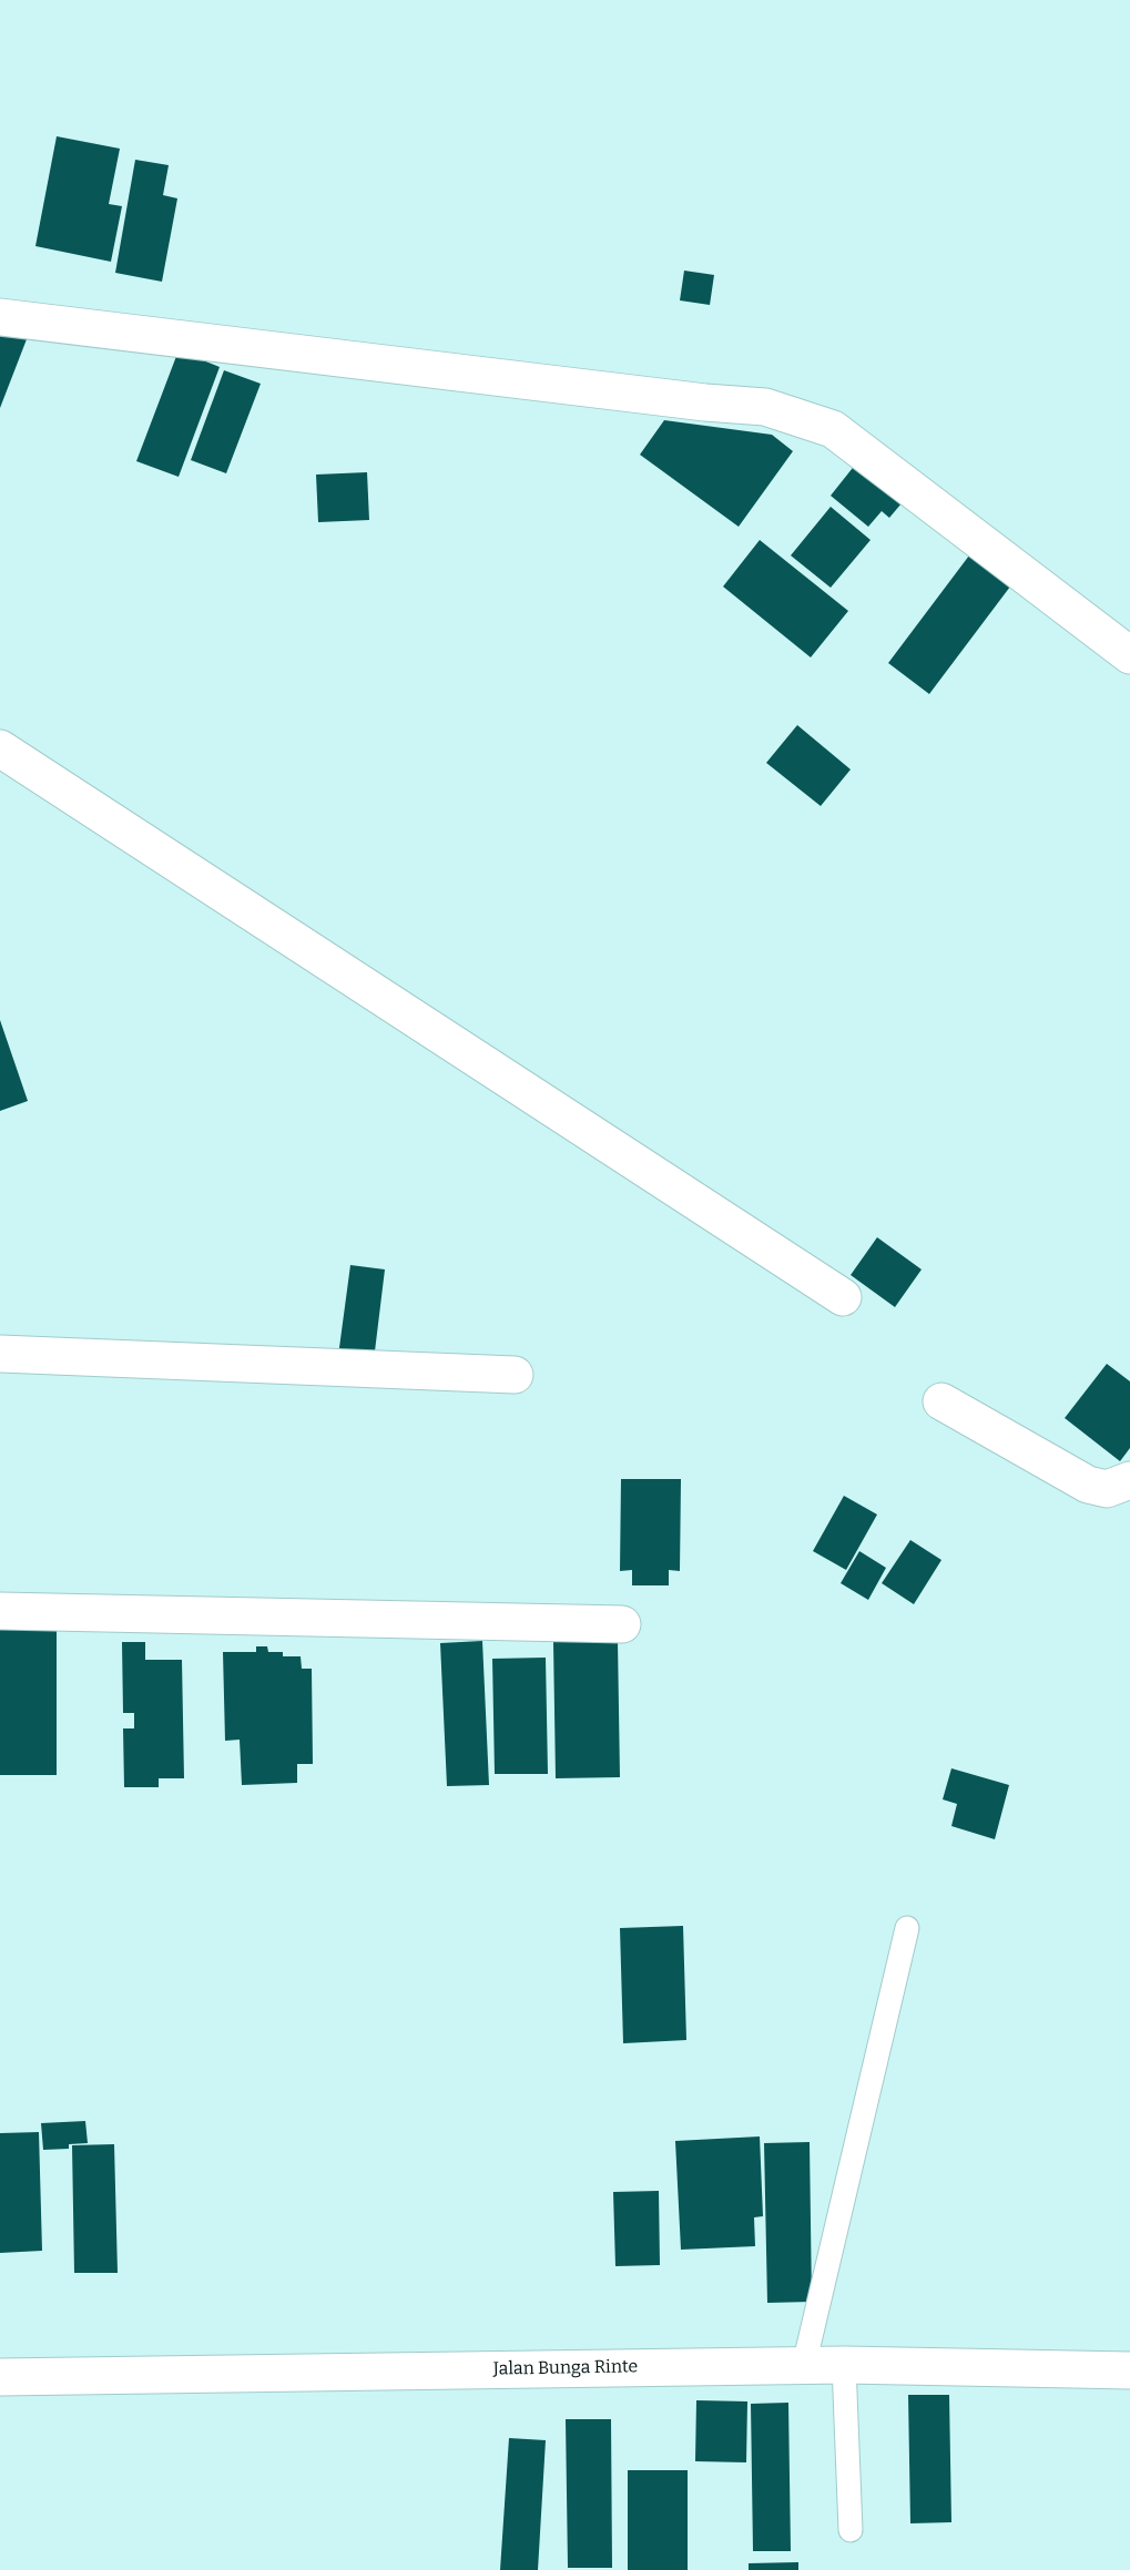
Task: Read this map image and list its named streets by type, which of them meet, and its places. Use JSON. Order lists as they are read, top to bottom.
{
  "streets": {
    "street": ["Jalan Bunga Rinte"]
  }
}
